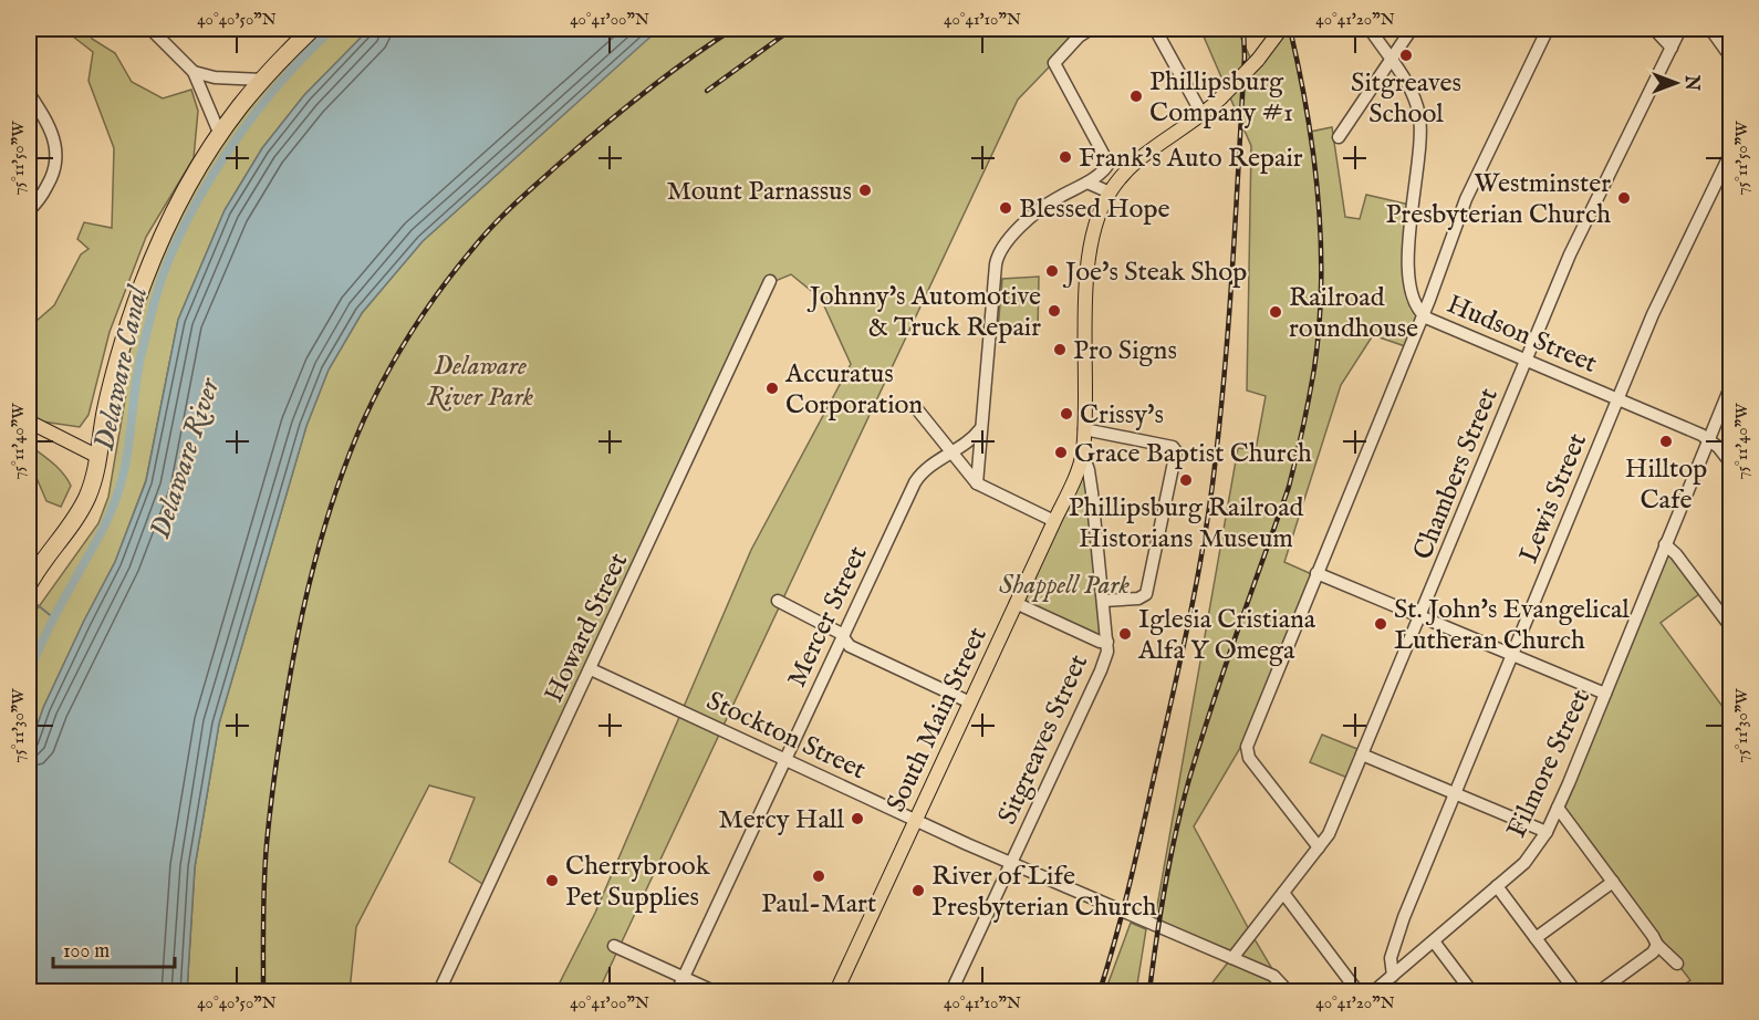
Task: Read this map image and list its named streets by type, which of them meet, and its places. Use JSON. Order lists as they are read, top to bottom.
{
  "streets": {
    "main road": ["South Main Street"],
    "street": [
      "Hudson Street",
      "Chambers Street",
      "Lewis Street",
      "Mercer Street",
      "Howard Street",
      "Stockton Street",
      "Sitgreaves Street",
      "Filmore Street"
    ]
  },
  "crossings": [
    ["Hudson Street", "Chambers Street"],
    ["Hudson Street", "Lewis Street"],
    ["Hudson Street", "Filmore Street"],
    ["Chambers Street", "Stockton Street"],
    ["Lewis Street", "Filmore Street"],
    ["Mercer Street", "Stockton Street"],
    ["Howard Street", "Stockton Street"],
    ["South Main Street", "Stockton Street"],
    ["South Main Street", "Sitgreaves Street"],
    ["Stockton Street", "Sitgreaves Street"]
  ],
  "water": ["Delaware Canal", "Delaware River"],
  "parks": ["Delaware River Park", "Shappell Park"],
  "places": [
    "Sitgreaves School",
    "Phillipsburg Company #1",
    "Frank's Auto Repair",
    "Mount Parnassus",
    "Westminster Presbyterian Church",
    "Blessed Hope",
    "Joe's Steak Shop",
    "Johnny's Automotive & Truck Repair",
    "Railroad roundhouse",
    "Pro Signs",
    "Accuratus Corporation",
    "Crissy's",
    "Hilltop Cafe",
    "Grace Baptist Church",
    "Phillipsburg Railroad Historians Museum",
    "St. John's Evangelical Lutheran Church",
    "Iglesia Cristiana Alfa Y Omega",
    "Mercy Hall",
    "Paul-Mart",
    "Cherrybrook Pet Supplies",
    "River of Life Presbyterian Church"
  ],
  "scale_bar": "100 m",
  "north": "right",
  "coordinates": [
    "40°40'50\"N",
    "40°41'00\"N",
    "40°41'10\"N",
    "40°41'20\"N",
    "75°11'50\"W",
    "75°11'40\"W",
    "75°11'30\"W"
  ]
}
